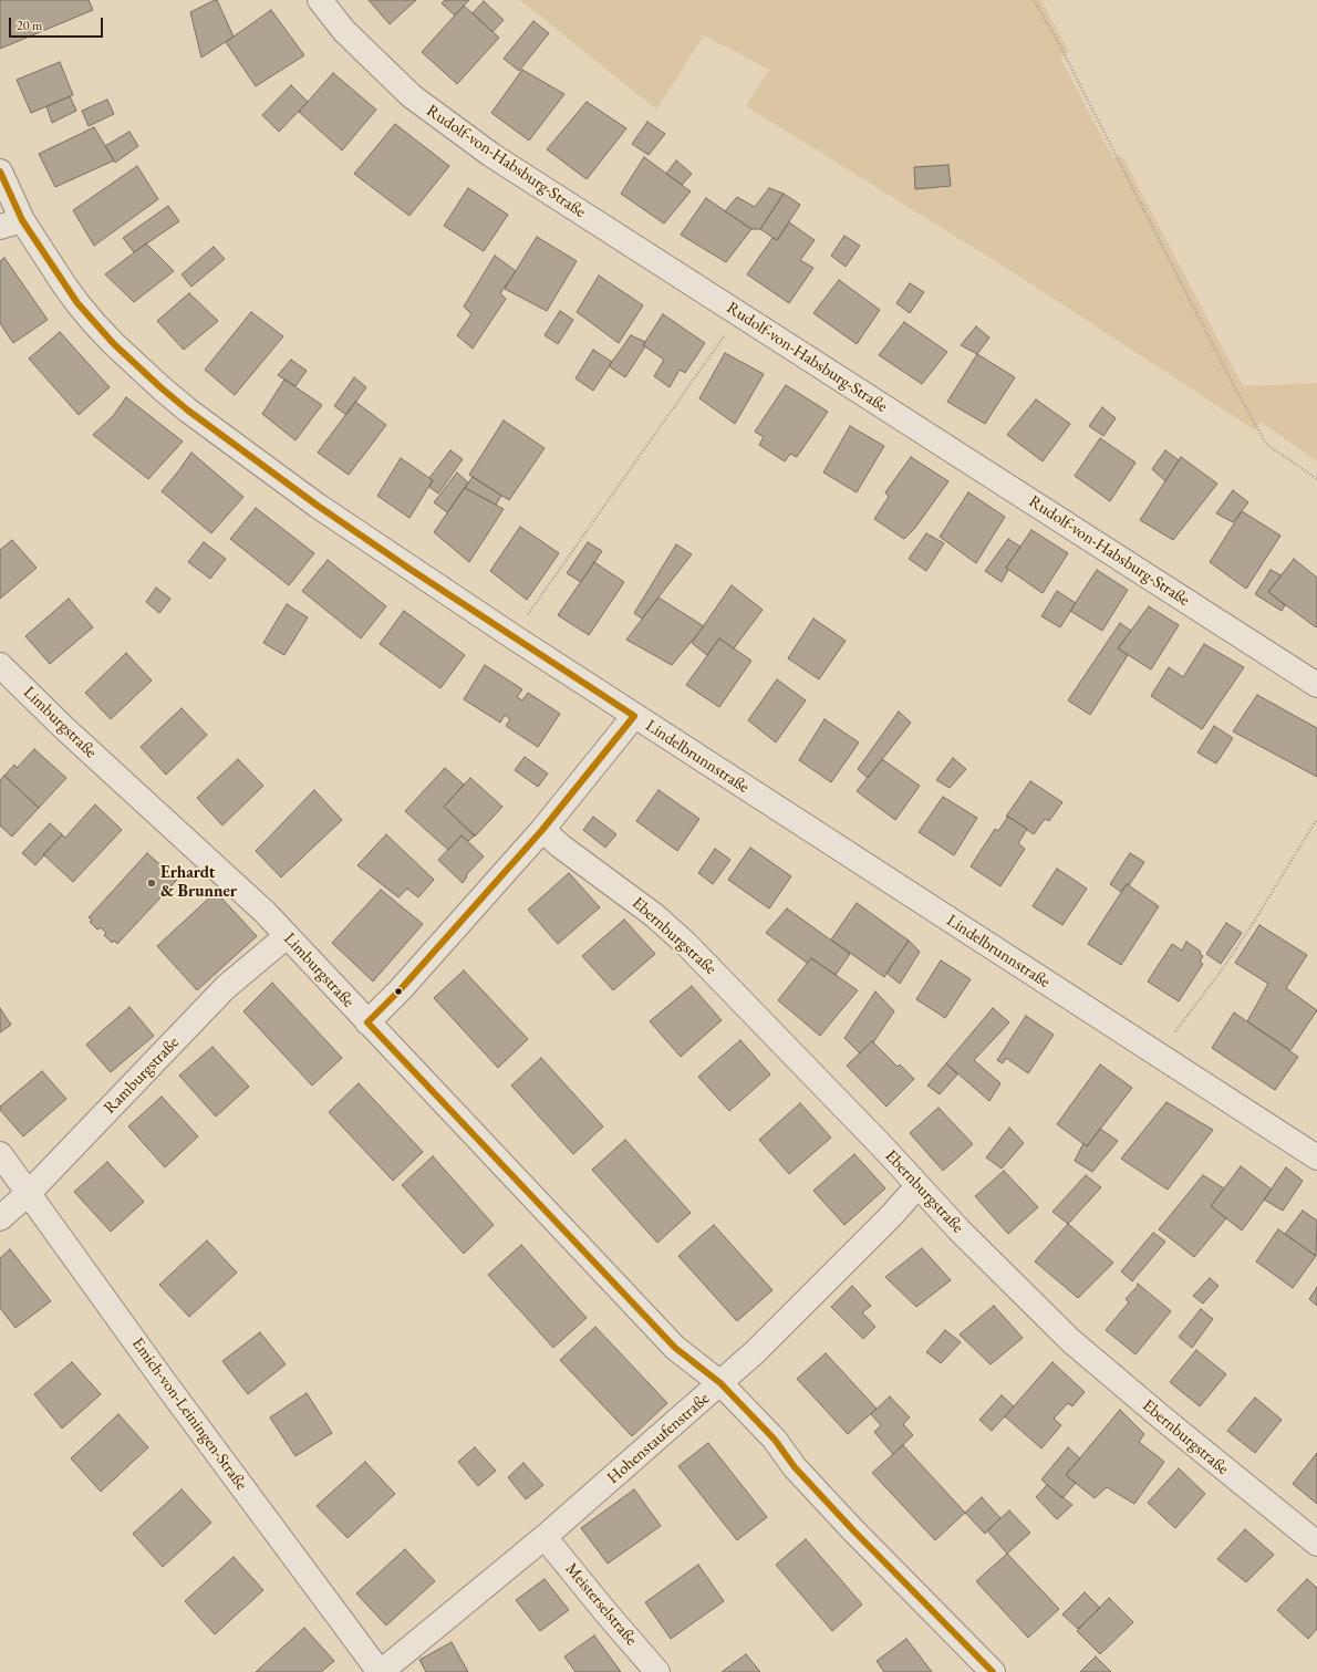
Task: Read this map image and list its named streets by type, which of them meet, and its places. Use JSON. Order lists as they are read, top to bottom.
{
  "streets": {
    "street": [
      "Rudolf-von-Habsburg-Straße",
      "Limburgstraße",
      "Lindelbrunnstraße",
      "Ebernburgstraße",
      "Ramburgstraße",
      "Emich-von-Leiningen-Straße",
      "Hohenstaufenstraße",
      "Meisterselstraße"
    ]
  },
  "crossings": [
    ["Limburgstraße", "Ramburgstraße"],
    ["Limburgstraße", "Hohenstaufenstraße"],
    ["Ebernburgstraße", "Hohenstaufenstraße"],
    ["Ramburgstraße", "Emich-von-Leiningen-Straße"],
    ["Emich-von-Leiningen-Straße", "Hohenstaufenstraße"],
    ["Hohenstaufenstraße", "Meisterselstraße"]
  ],
  "places": ["Erhardt & Brunner"],
  "scale_bar": "20 m"
}
